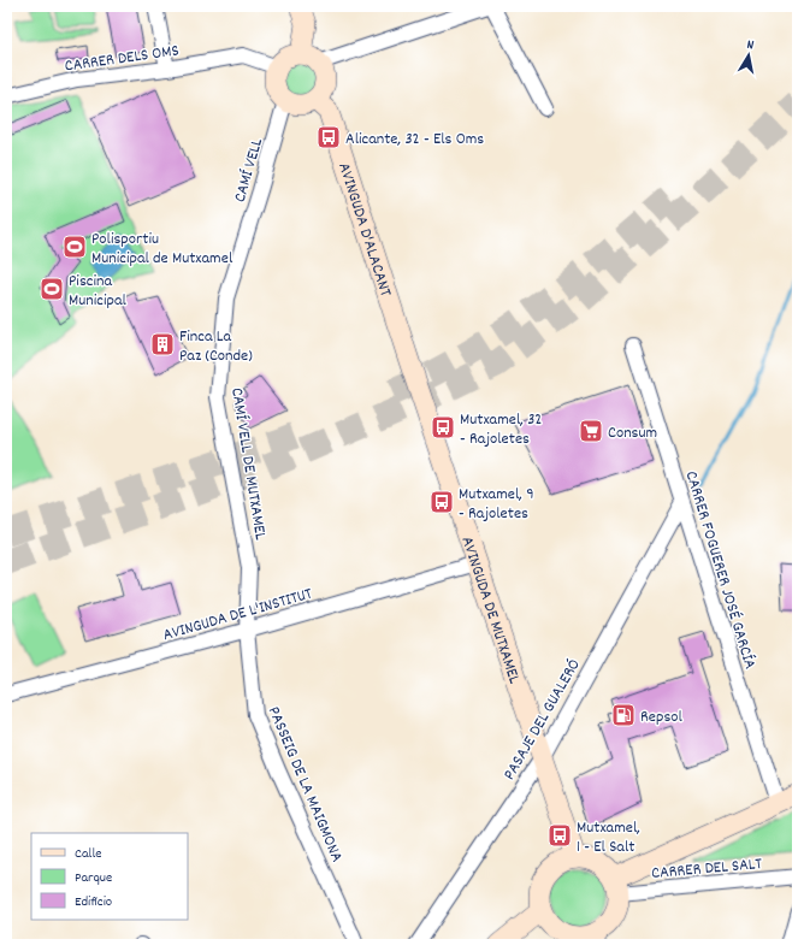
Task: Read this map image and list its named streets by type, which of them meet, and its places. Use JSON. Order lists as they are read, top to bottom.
{
  "streets": {
    "street": [
      "CARRER DELS OMS",
      "CAMÍ VELL",
      "AVINGUDA D'ALACANT",
      "CAMÍ VELL DE MUTXAMEL",
      "CARRER FOGUERER JOSÉ GARCÍA",
      "AVINGUDA DE MUTXAMEL",
      "AVINGUDA DE L'INSTITUT",
      "PASAJE DEL GUALERÓ",
      "PASSEIG DE LA MAIGMONA",
      "CARRER DEL SALT"
    ]
  },
  "crossings": [
    ["CARRER DELS OMS", "CAMÍ VELL"],
    ["CARRER DELS OMS", "AVINGUDA D'ALACANT"],
    ["CAMÍ VELL", "AVINGUDA D'ALACANT"],
    ["CAMÍ VELL", "CAMÍ VELL DE MUTXAMEL"],
    ["AVINGUDA D'ALACANT", "AVINGUDA DE MUTXAMEL"],
    ["CAMÍ VELL DE MUTXAMEL", "AVINGUDA DE L'INSTITUT"],
    ["CAMÍ VELL DE MUTXAMEL", "PASSEIG DE LA MAIGMONA"],
    ["CARRER FOGUERER JOSÉ GARCÍA", "PASAJE DEL GUALERÓ"],
    ["AVINGUDA DE MUTXAMEL", "AVINGUDA DE L'INSTITUT"],
    ["AVINGUDA DE MUTXAMEL", "PASAJE DEL GUALERÓ"],
    ["AVINGUDA DE MUTXAMEL", "CARRER DEL SALT"],
    ["AVINGUDA DE L'INSTITUT", "PASSEIG DE LA MAIGMONA"]
  ],
  "places": {
    "bus stop": [
      "Alicante, 32 - Els Oms",
      "Mutxamel, 32 - Rajoletes",
      "Mutxamel, 9 - Rajoletes",
      "Mutxamel, 1 - El Salt"
    ],
    "sports": ["Polisportiu Municipal de Mutxamel", "Piscina Municipal"],
    "building": ["Finca La Paz (Conde)"],
    "supermarket": ["Consum"],
    "fuel station": ["Repsol"]
  },
  "legend": ["Calle", "Parque", "Edificio"],
  "north": "top"
}
